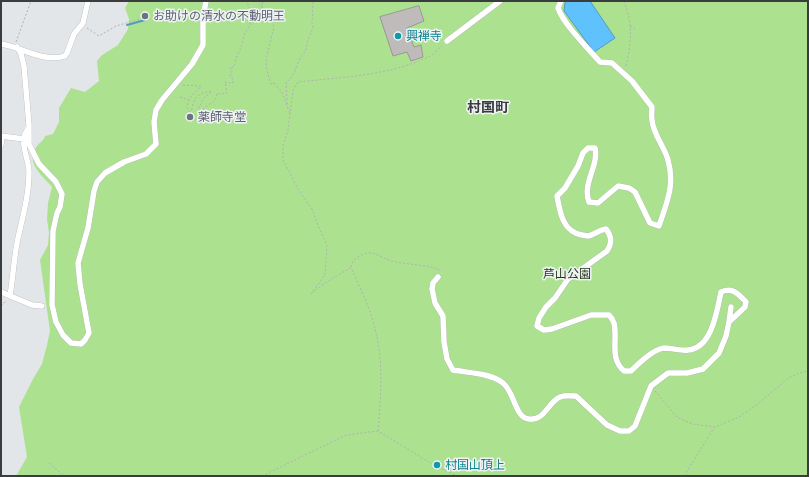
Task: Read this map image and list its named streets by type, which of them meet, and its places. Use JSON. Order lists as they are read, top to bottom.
{
  "districts": ["村国町"],
  "parks": ["芦山公園"],
  "places": [
    "お助けの清水の不動明王",
    "興禅寺",
    "薬師寺堂",
    "村国山頂上"
  ]
}
